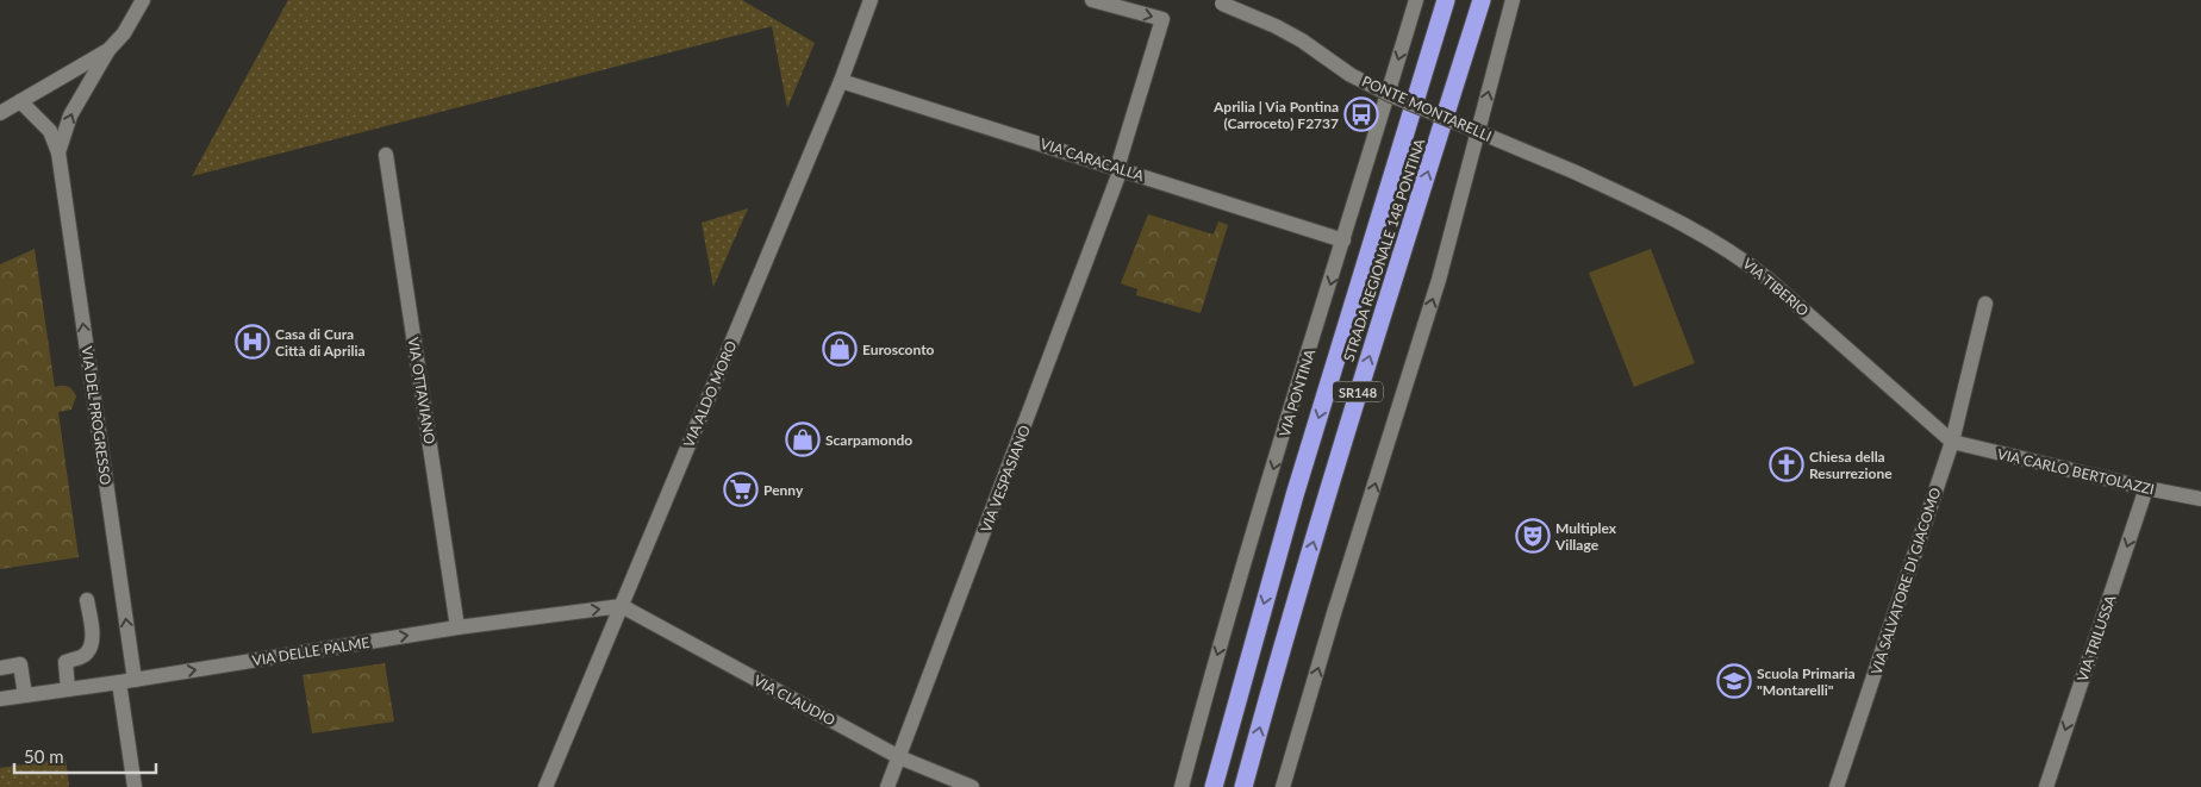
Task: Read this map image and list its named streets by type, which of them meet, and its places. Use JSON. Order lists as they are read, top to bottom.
{
  "streets": {
    "highway": ["STRADA REGIONALE 148 PONTINA", "SR148"],
    "street": [
      "PONTE MONTARELLI",
      "VIA CARACALLA",
      "VIA TIBERIO",
      "VIA OTTAVIANO",
      "VIA PONTINA",
      "VIA ALDO MORO",
      "VIA DEL PROGRESSO",
      "VIA CARLO BERTOLAZZI",
      "VIA VESPASIANO",
      "VIA SALVATORE DI GIACOMO",
      "VIA TRILUSSA",
      "VIA DELLE PALME",
      "VIA CLAUDIO"
    ]
  },
  "crossings": [
    ["PONTE MONTARELLI", "VIA TIBERIO"],
    ["VIA CARACALLA", "VIA PONTINA"],
    ["VIA CARACALLA", "VIA ALDO MORO"],
    ["VIA CARACALLA", "VIA VESPASIANO"],
    ["VIA TIBERIO", "VIA CARLO BERTOLAZZI"],
    ["VIA TIBERIO", "VIA SALVATORE DI GIACOMO"],
    ["VIA OTTAVIANO", "VIA DELLE PALME"],
    ["VIA ALDO MORO", "VIA DELLE PALME"],
    ["VIA ALDO MORO", "VIA CLAUDIO"],
    ["VIA DEL PROGRESSO", "VIA DELLE PALME"],
    ["VIA CARLO BERTOLAZZI", "VIA SALVATORE DI GIACOMO"],
    ["VIA CARLO BERTOLAZZI", "VIA TRILUSSA"],
    ["VIA VESPASIANO", "VIA CLAUDIO"],
    ["VIA DELLE PALME", "VIA CLAUDIO"]
  ],
  "one_way": ["VIA DEL PROGRESSO", "VIA TRILUSSA", "VIA DELLE PALME"],
  "places": {
    "bus stop": ["Aprilia | Via Pontina (Carroceto) F2737"],
    "hospital": ["Casa di Cura Città di Aprilia"],
    "shop": ["Eurosconto", "Scarpamondo"],
    "church": ["Chiesa della Resurrezione"],
    "supermarket": ["Penny"],
    "theatre": ["Multiplex Village"],
    "school or university": ["Scuola Primaria \"Montarelli\""]
  },
  "scale_bar": "50 m"
}
